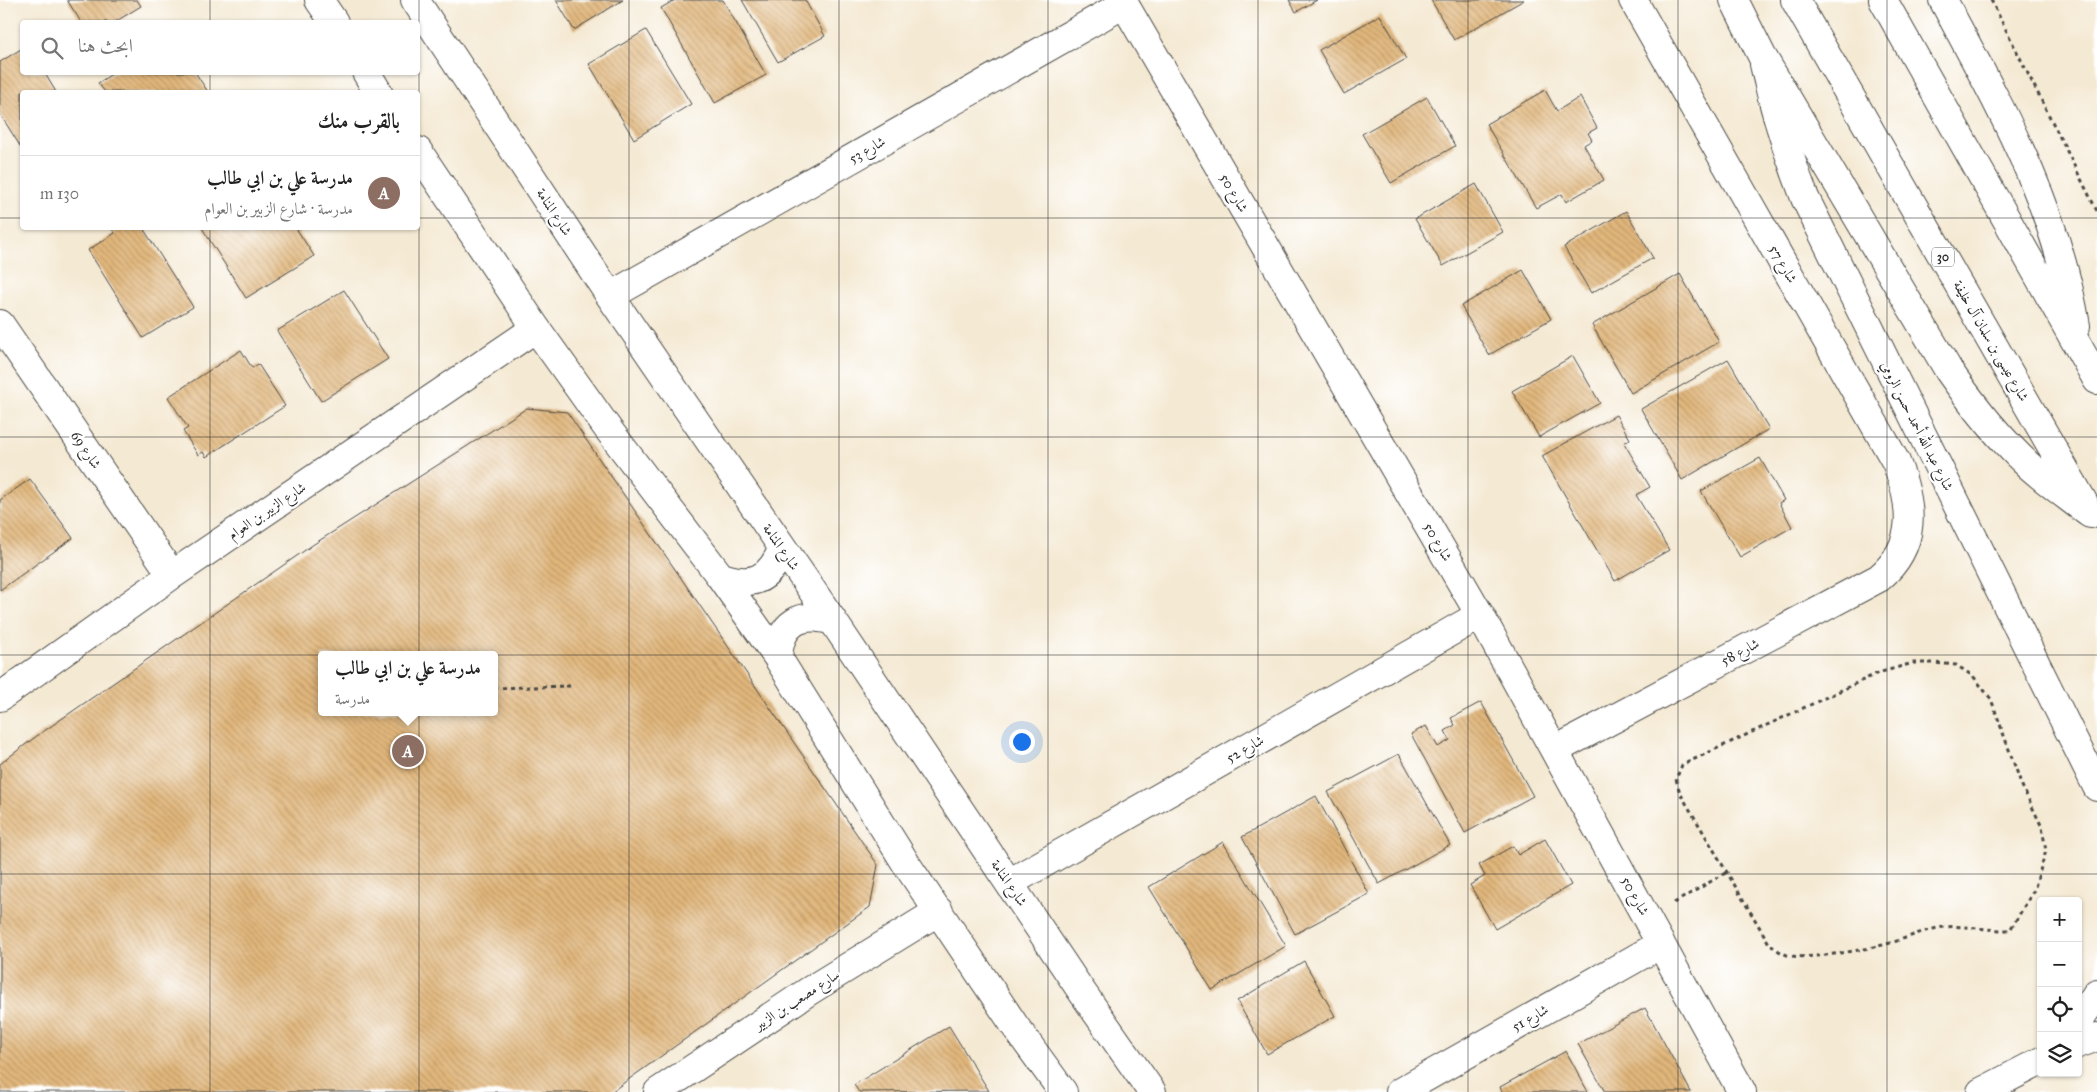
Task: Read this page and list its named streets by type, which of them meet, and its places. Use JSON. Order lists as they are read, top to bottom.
{
  "streets": {
    "main road": [
      "شارع 53",
      "شارع 50",
      "شارع المنامة",
      "30",
      "شارع 57",
      "شارع عيسى بن سلمان آل خليفة",
      "شارع عبد الله أحمد حسن الرومي",
      "شارع 69",
      "شارع الزبير بن العوام",
      "شارع 58",
      "شارع 52",
      "سارع مصعب بن الزبير",
      "شارع 51"
    ]
  },
  "crossings": [
    ["شارع 53", "شارع 50"],
    ["شارع 53", "شارع المنامة"],
    ["شارع 50", "شارع 58"],
    ["شارع 50", "شارع 52"],
    ["شارع 50", "شارع 51"],
    ["شارع المنامة", "شارع 52"],
    ["شارع 57", "شارع 58"],
    ["شارع 69", "شارع الزبير بن العوام"]
  ],
  "page": {
    "search": "ابحث هنا",
    "heading": "بالقرب منك",
    "list": [
      {
        "mark": "A",
        "name": "مدرسة علي بن ابي طالب",
        "note": "مدرسة · شارع الزبير بن العوام",
        "value": "130 m"
      }
    ],
    "popup": ["مدرسة علي بن ابي طالب", "مدرسة"],
    "pins": "A",
    "map_buttons": ["+", "−"]
  }
}
